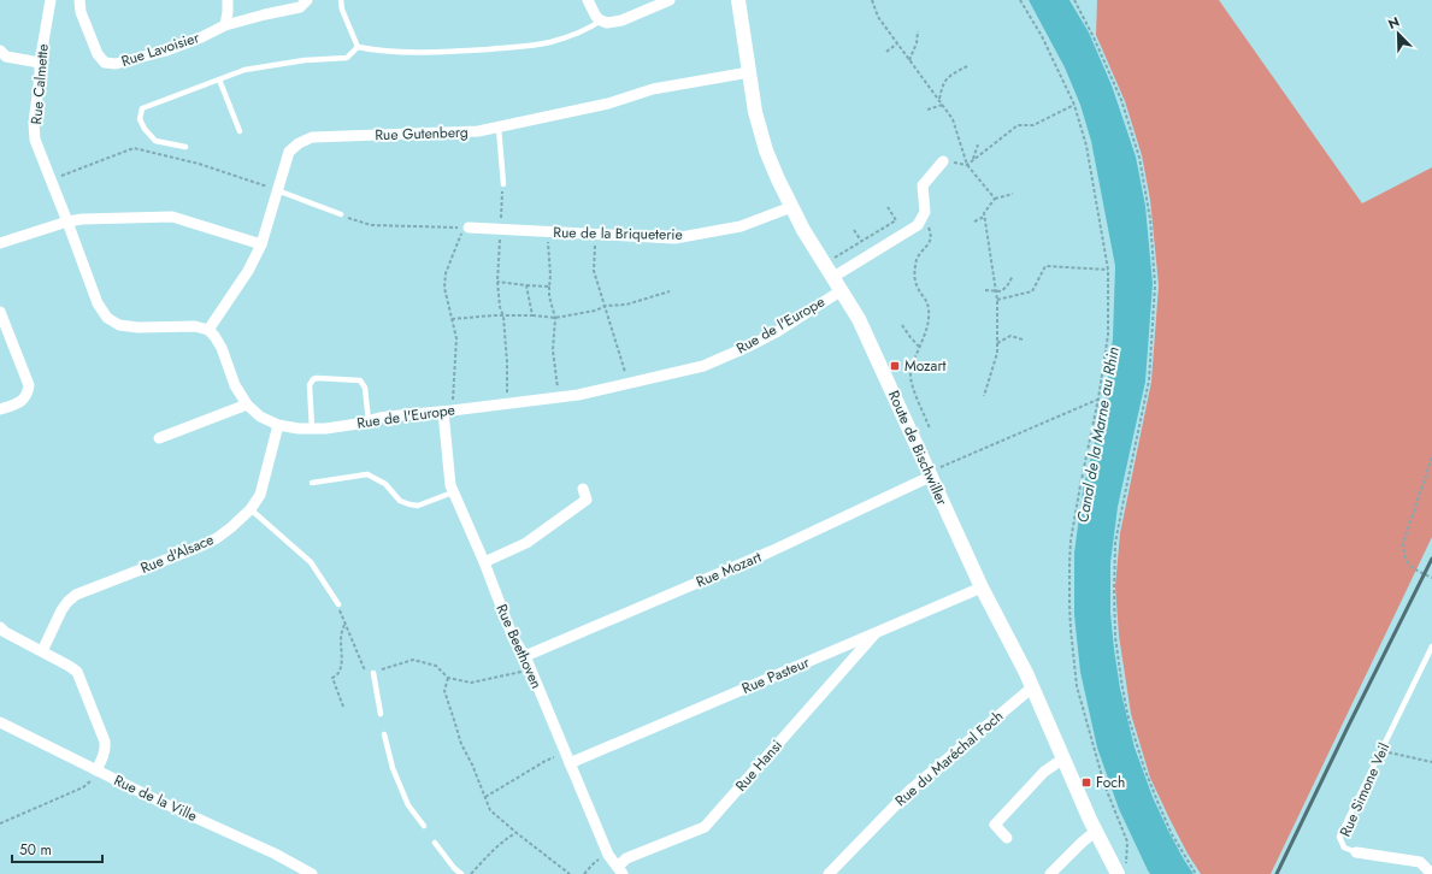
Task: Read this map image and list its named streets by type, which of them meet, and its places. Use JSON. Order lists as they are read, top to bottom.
{
  "streets": {
    "main road": ["Route de Bischwiller"],
    "street": [
      "Rue Lavoisier",
      "Rue Calmette",
      "Rue Gutenberg",
      "Rue de la Briqueterie",
      "Rue de l'Europe",
      "Rue d'Alsace",
      "Rue Mozart",
      "Rue Beethoven",
      "Rue Pasteur",
      "Rue du Maréchal Foch",
      "Rue Hansi",
      "Rue Simone Veil",
      "Rue de la Ville"
    ]
  },
  "crossings": [
    ["Rue Gutenberg", "Rue de l'Europe"],
    ["Rue Gutenberg", "Route de Bischwiller"],
    ["Rue de la Briqueterie", "Route de Bischwiller"],
    ["Rue de l'Europe", "Route de Bischwiller"],
    ["Rue de l'Europe", "Rue d'Alsace"],
    ["Rue de l'Europe", "Rue Beethoven"],
    ["Route de Bischwiller", "Rue Mozart"],
    ["Route de Bischwiller", "Rue Pasteur"],
    ["Route de Bischwiller", "Rue du Maréchal Foch"],
    ["Rue Mozart", "Rue Beethoven"],
    ["Rue Beethoven", "Rue Pasteur"],
    ["Rue Beethoven", "Rue Hansi"],
    ["Rue Pasteur", "Rue Hansi"]
  ],
  "water": ["Canal de la Marne au Rhin"],
  "places": {
    "transit": ["Mozart", "Foch"]
  },
  "scale_bar": "50 m",
  "north": "top left"
}
